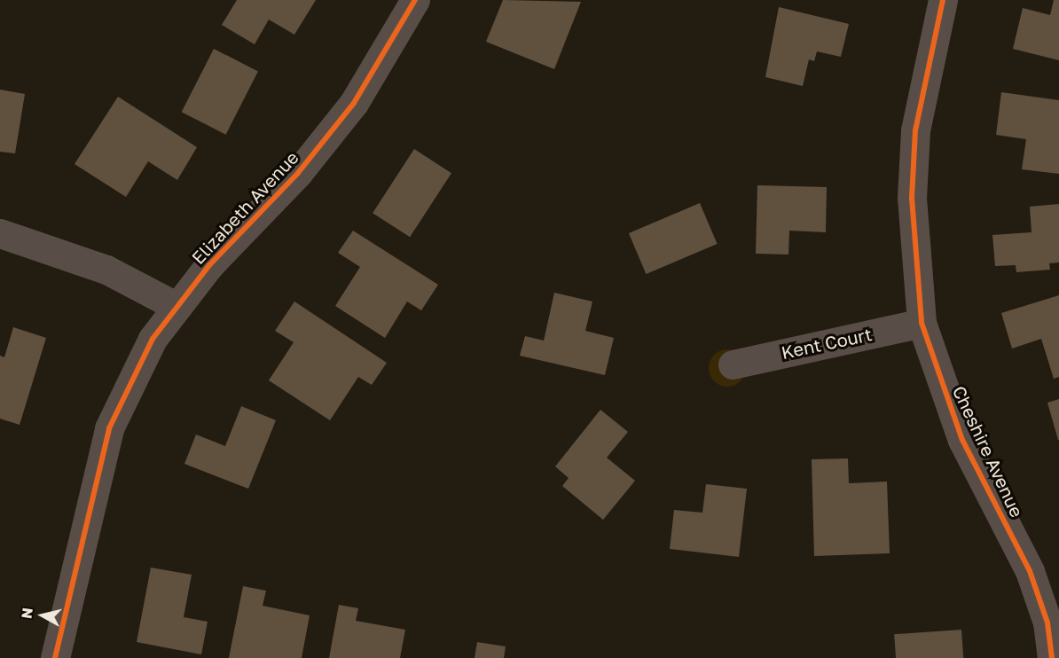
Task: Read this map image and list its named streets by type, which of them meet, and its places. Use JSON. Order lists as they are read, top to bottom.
{
  "streets": {
    "street": ["Elizabeth Avenue", "Kent Court", "Cheshire Avenue"]
  },
  "crossings": [
    ["Kent Court", "Cheshire Avenue"]
  ],
  "north": "left"
}
